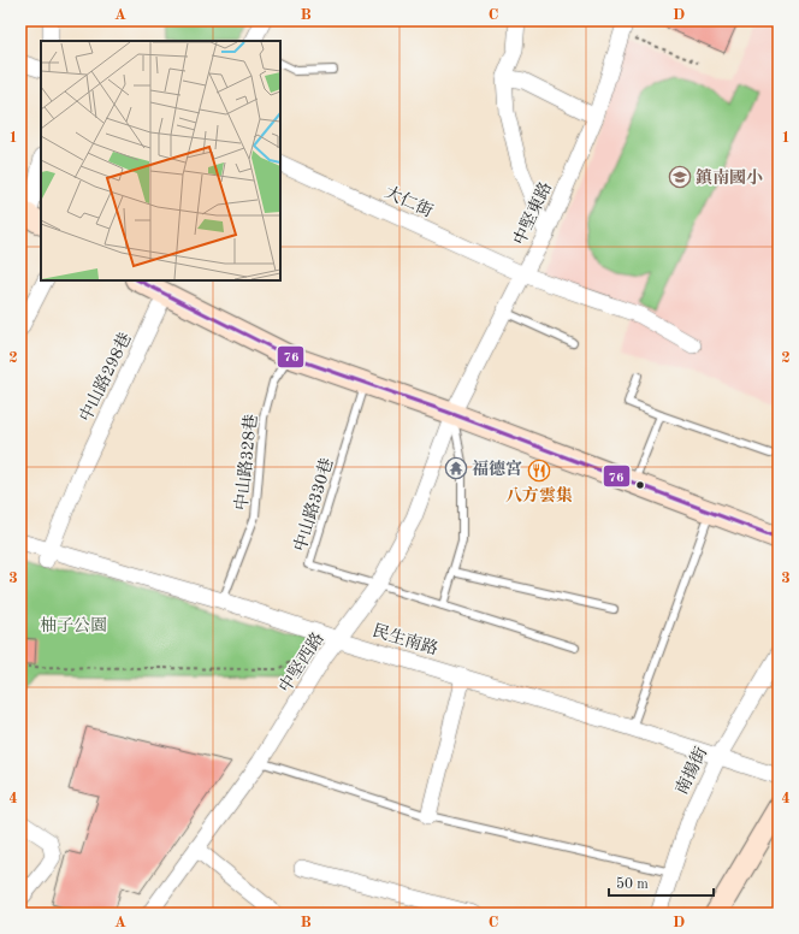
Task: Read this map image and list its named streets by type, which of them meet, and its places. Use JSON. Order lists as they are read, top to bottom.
{
  "streets": {
    "street": [
      "大仁街",
      "中堅東路",
      "中山路298巷",
      "民生南路",
      "中堅西路",
      "南揚街"
    ],
    "lane": ["中山路328巷", "中山路330巷"]
  },
  "crossings": [
    ["大仁街", "中堅東路"],
    ["中堅東路", "中堅西路"],
    ["中山路298巷", "民生南路"],
    ["中山路328巷", "民生南路"],
    ["中山路330巷", "中堅西路"],
    ["民生南路", "中堅西路"],
    ["民生南路", "南揚街"]
  ],
  "parks": ["柚子公園"],
  "places": {
    "school or university": ["鎮南國小"],
    "temple": ["福德宮"],
    "restaurant": ["八方雲集"]
  },
  "lines": ["transit line 76"],
  "scale_bar": "50 m",
  "grid": {
    "columns": [
      "A",
      "B",
      "C",
      "D"
    ],
    "rows": [
      "1",
      "2",
      "3",
      "4"
    ]
  }
}
